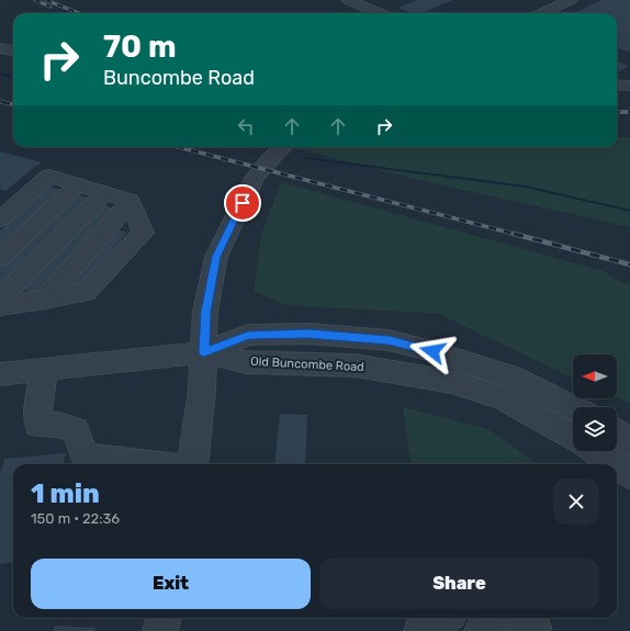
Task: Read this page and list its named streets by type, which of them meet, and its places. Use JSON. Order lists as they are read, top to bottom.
{
  "streets": {
    "street": ["Old Buncombe Road"]
  },
  "north": "left",
  "page": {
    "turn": ["70 m", "Buncombe Road"],
    "heading": ["1 min", "150 m · 22:36"],
    "buttons": ["Exit", "Share"]
  }
}
